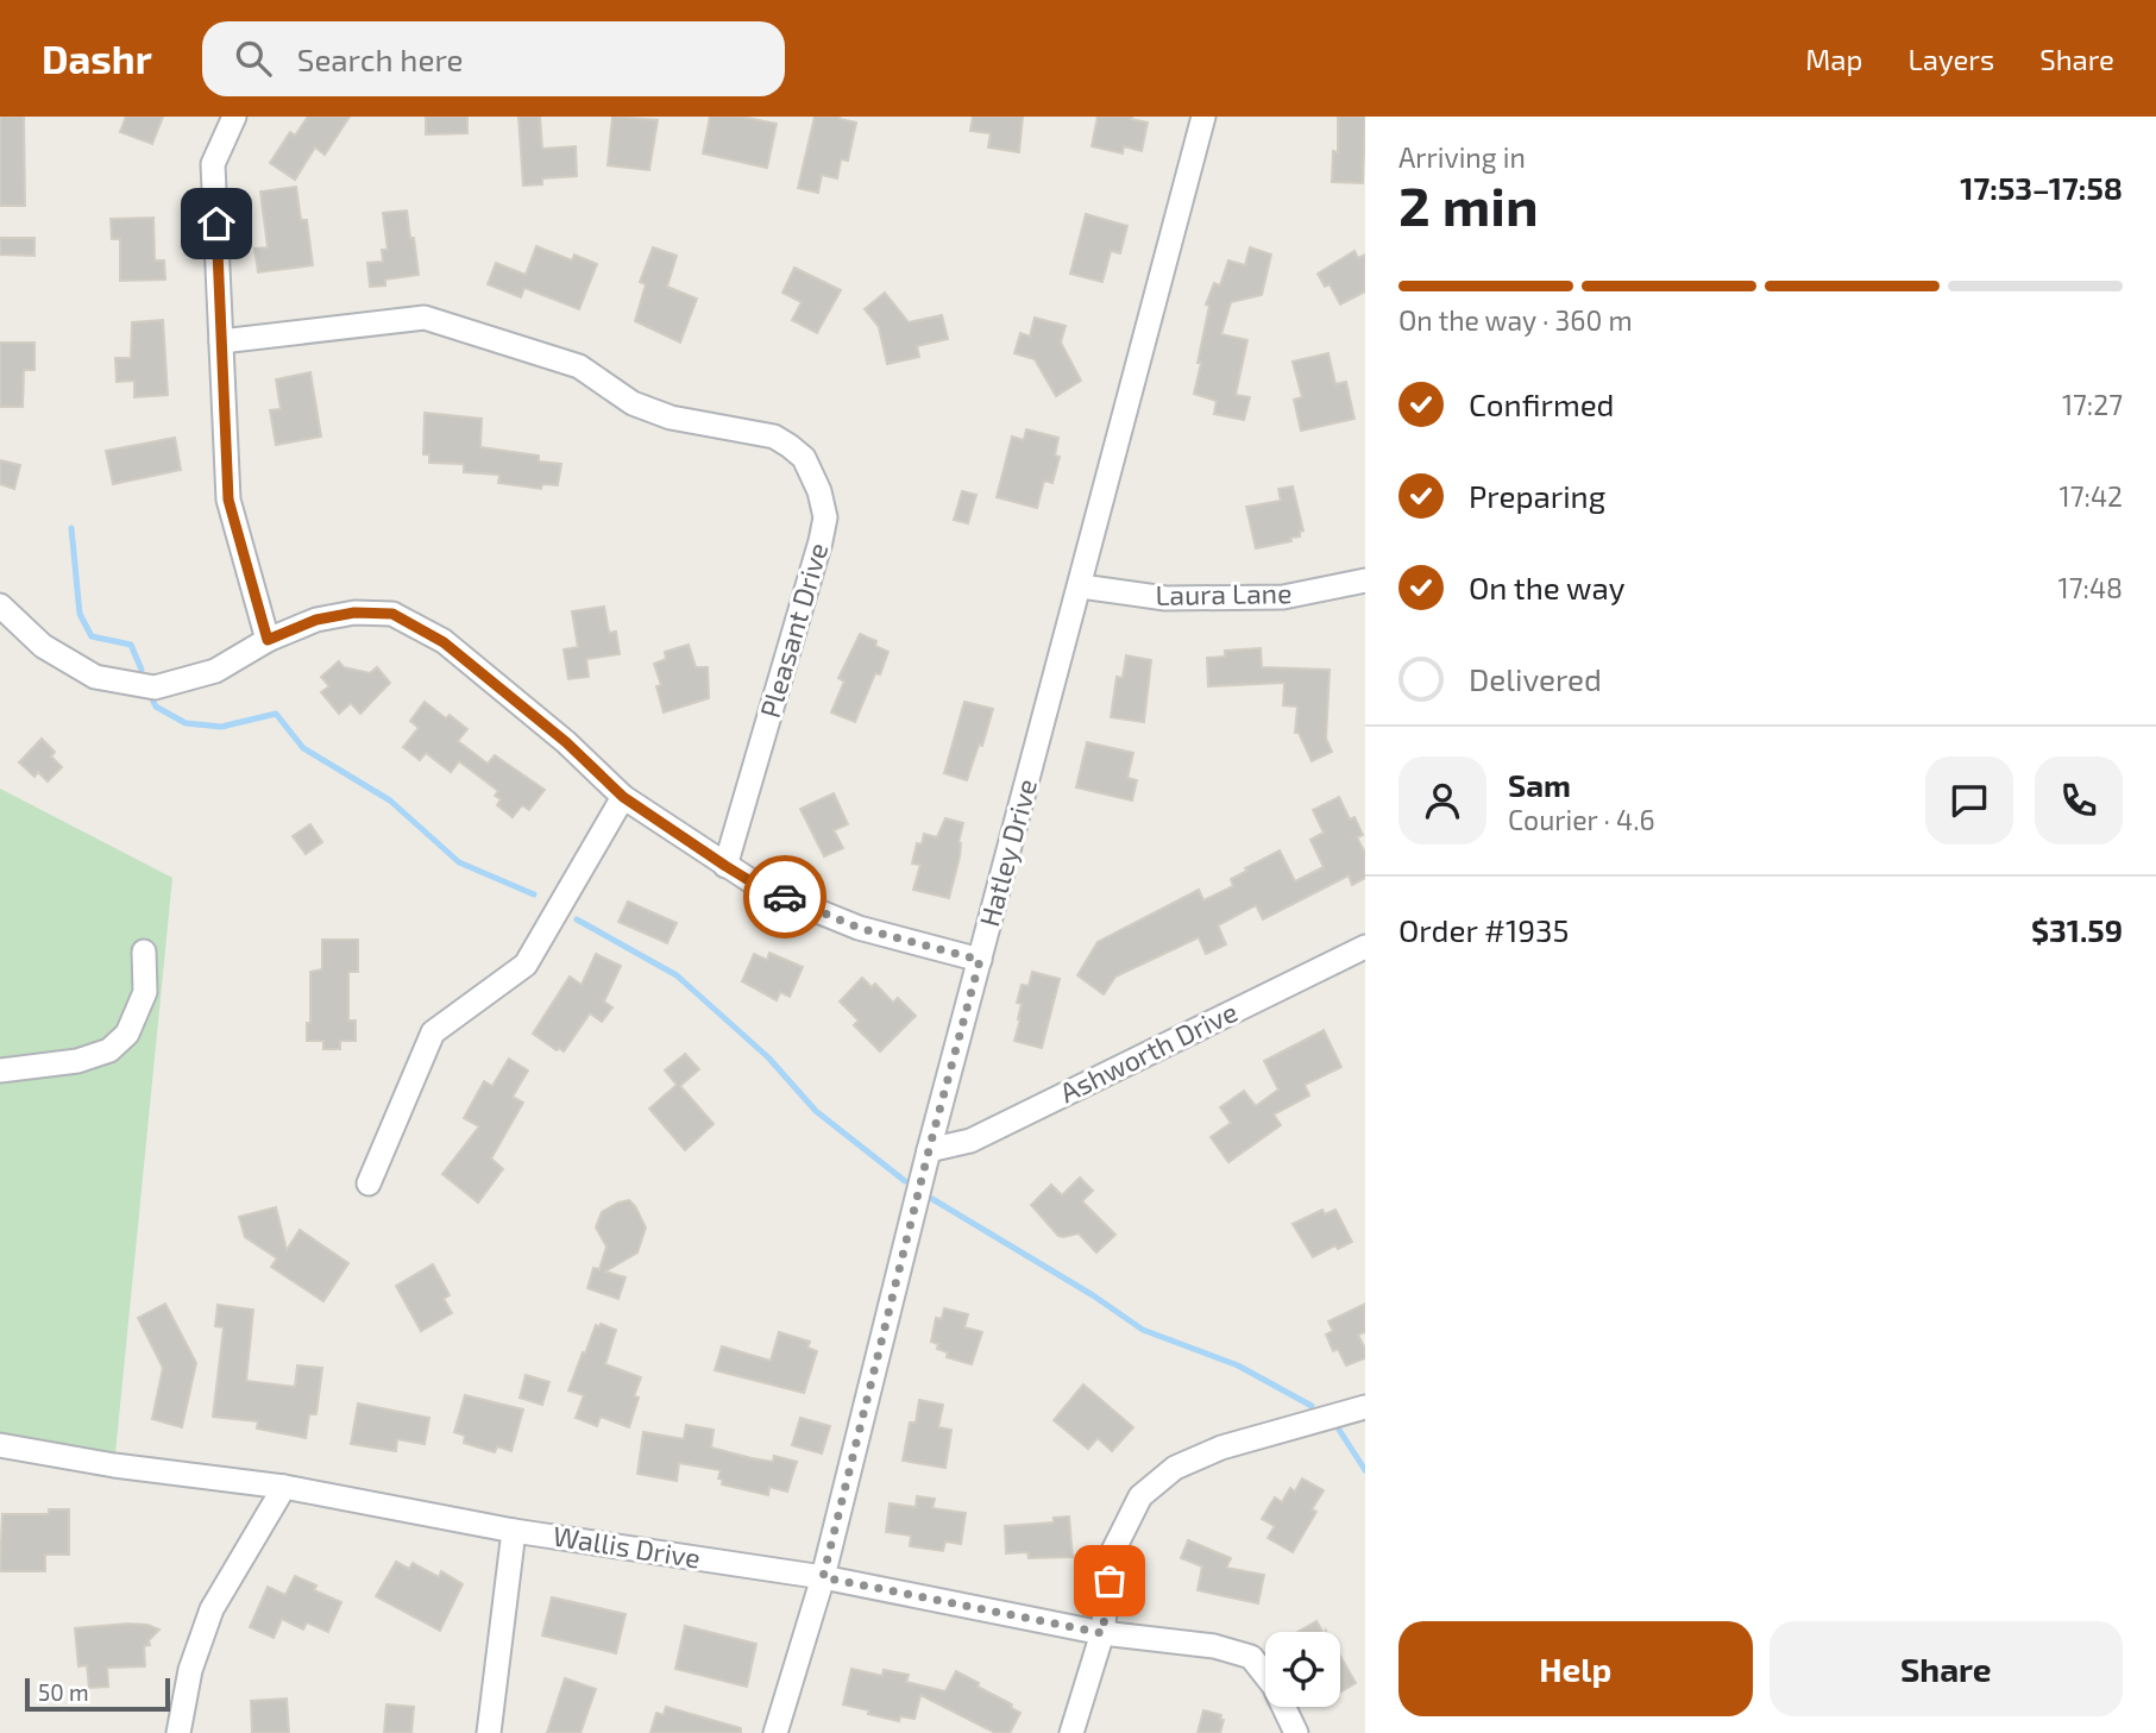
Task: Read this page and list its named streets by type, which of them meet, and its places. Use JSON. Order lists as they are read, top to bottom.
{
  "streets": {
    "street": [
      "Laura Lane",
      "Pleasant Drive",
      "Hatley Drive",
      "Ashworth Drive",
      "Wallis Drive"
    ]
  },
  "crossings": [
    ["Laura Lane", "Hatley Drive"],
    ["Hatley Drive", "Ashworth Drive"],
    ["Hatley Drive", "Wallis Drive"]
  ],
  "scale_bar": "50 m",
  "page": {
    "header": "Dashr",
    "search": "Search here",
    "nav": ["Map", "Layers", "Share"],
    "heading": ["2 min", "Arriving in", "17:53–17:58"],
    "panel": [
      "Sam",
      "Courier · 4.6",
      "Order #1935",
      "$31.59"
    ],
    "bar": "On the way · 360 m",
    "list": [
      ["Confirmed", "17:27"],
      ["Preparing", "17:42"],
      ["On the way", "17:48"],
      "Delivered"
    ],
    "buttons": ["Help", "Share"],
    "scale": "50 m"
  }
}
